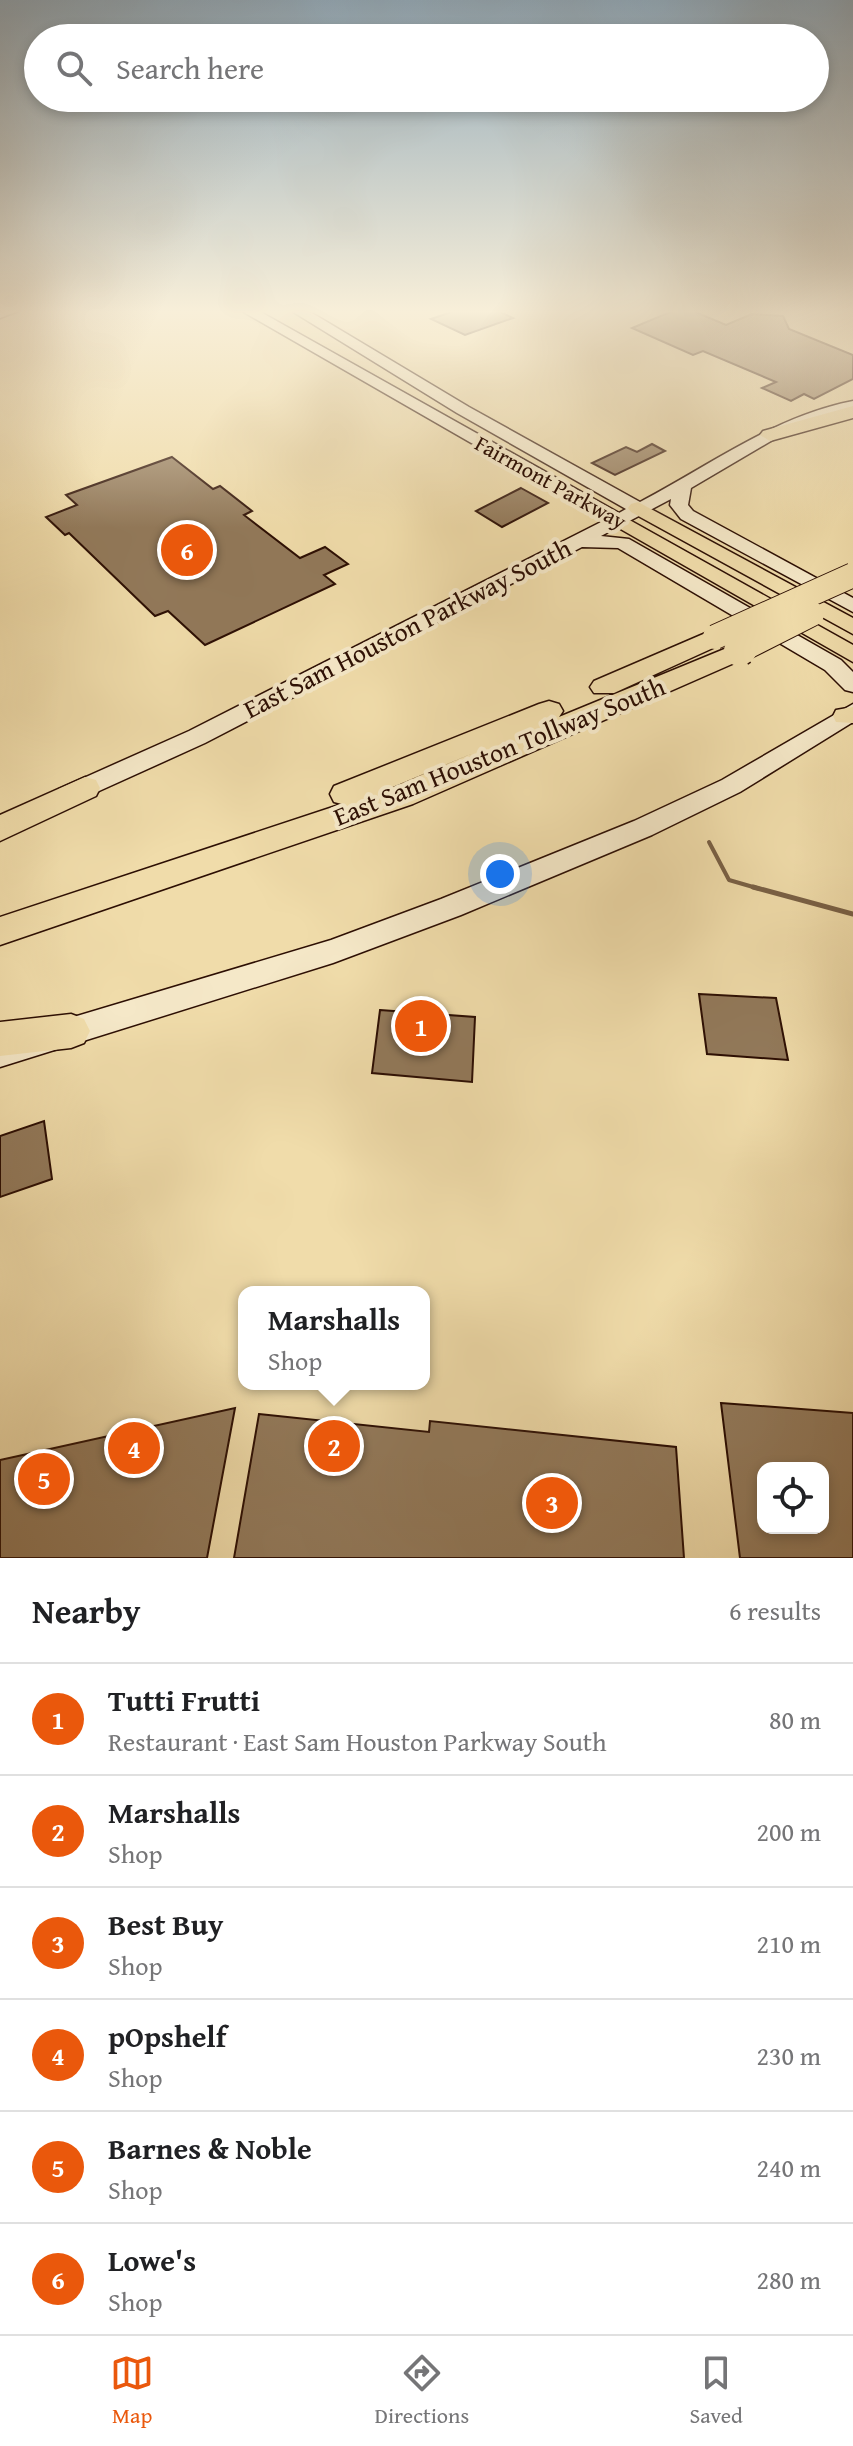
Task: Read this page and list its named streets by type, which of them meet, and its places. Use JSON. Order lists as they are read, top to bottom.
{
  "streets": {
    "highway": ["East Sam Houston Tollway South"],
    "main road": ["Fairmont Parkway", "East Sam Houston Parkway South"]
  },
  "crossings": [
    ["Fairmont Parkway", "East Sam Houston Parkway South"]
  ],
  "page": {
    "search": "Search here",
    "pins": [
      "6",
      "1",
      "2",
      "4",
      "5",
      "3"
    ],
    "popup": ["Marshalls", "Shop"],
    "heading": ["Nearby", "6 results"],
    "list": [
      {
        "mark": "1",
        "name": "Tutti Frutti",
        "note": "Restaurant · East Sam Houston Parkway South",
        "value": "80 m"
      },
      {
        "mark": "2",
        "name": "Marshalls",
        "note": "Shop",
        "value": "200 m"
      },
      {
        "mark": "3",
        "name": "Best Buy",
        "note": "Shop",
        "value": "210 m"
      },
      {
        "mark": "4",
        "name": "pOpshelf",
        "note": "Shop",
        "value": "230 m"
      },
      {
        "mark": "5",
        "name": "Barnes & Noble",
        "note": "Shop",
        "value": "240 m"
      },
      {
        "mark": "6",
        "name": "Lowe's",
        "note": "Shop",
        "value": "280 m"
      }
    ],
    "nav": ["Map", "Directions", "Saved"]
  }
}
